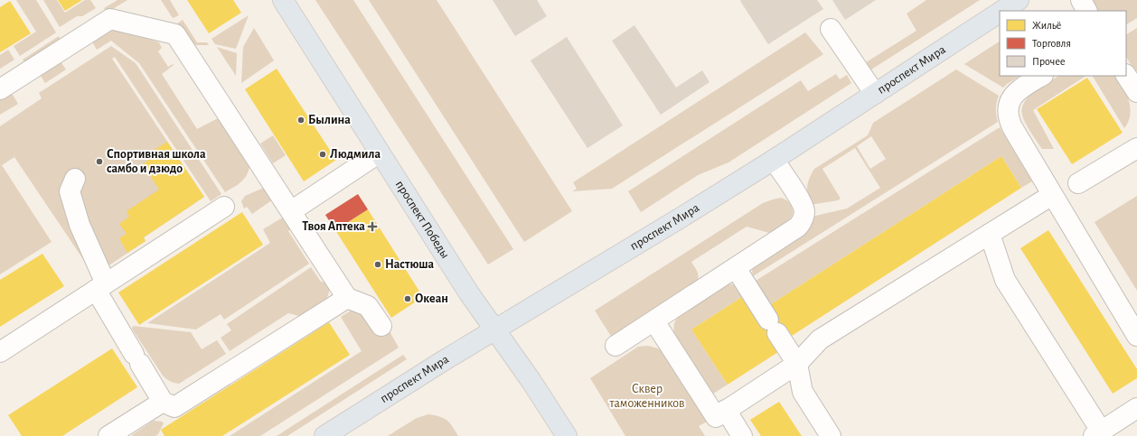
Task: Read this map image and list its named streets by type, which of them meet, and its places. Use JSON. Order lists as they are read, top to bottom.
{
  "streets": {
    "main road": ["проспект Мира", "проспект Победы"]
  },
  "crossings": [
    ["проспект Мира", "проспект Победы"]
  ],
  "parks": ["Сквер таможенников"],
  "places": {
    "other": [
      "Былина",
      "Людмила",
      "Спортивная школа самбо и дзюдо",
      "Настюша",
      "Океан"
    ],
    "health": ["Твоя Аптека"]
  },
  "legend": ["Жильё", "Торговля", "Прочее"]
}
